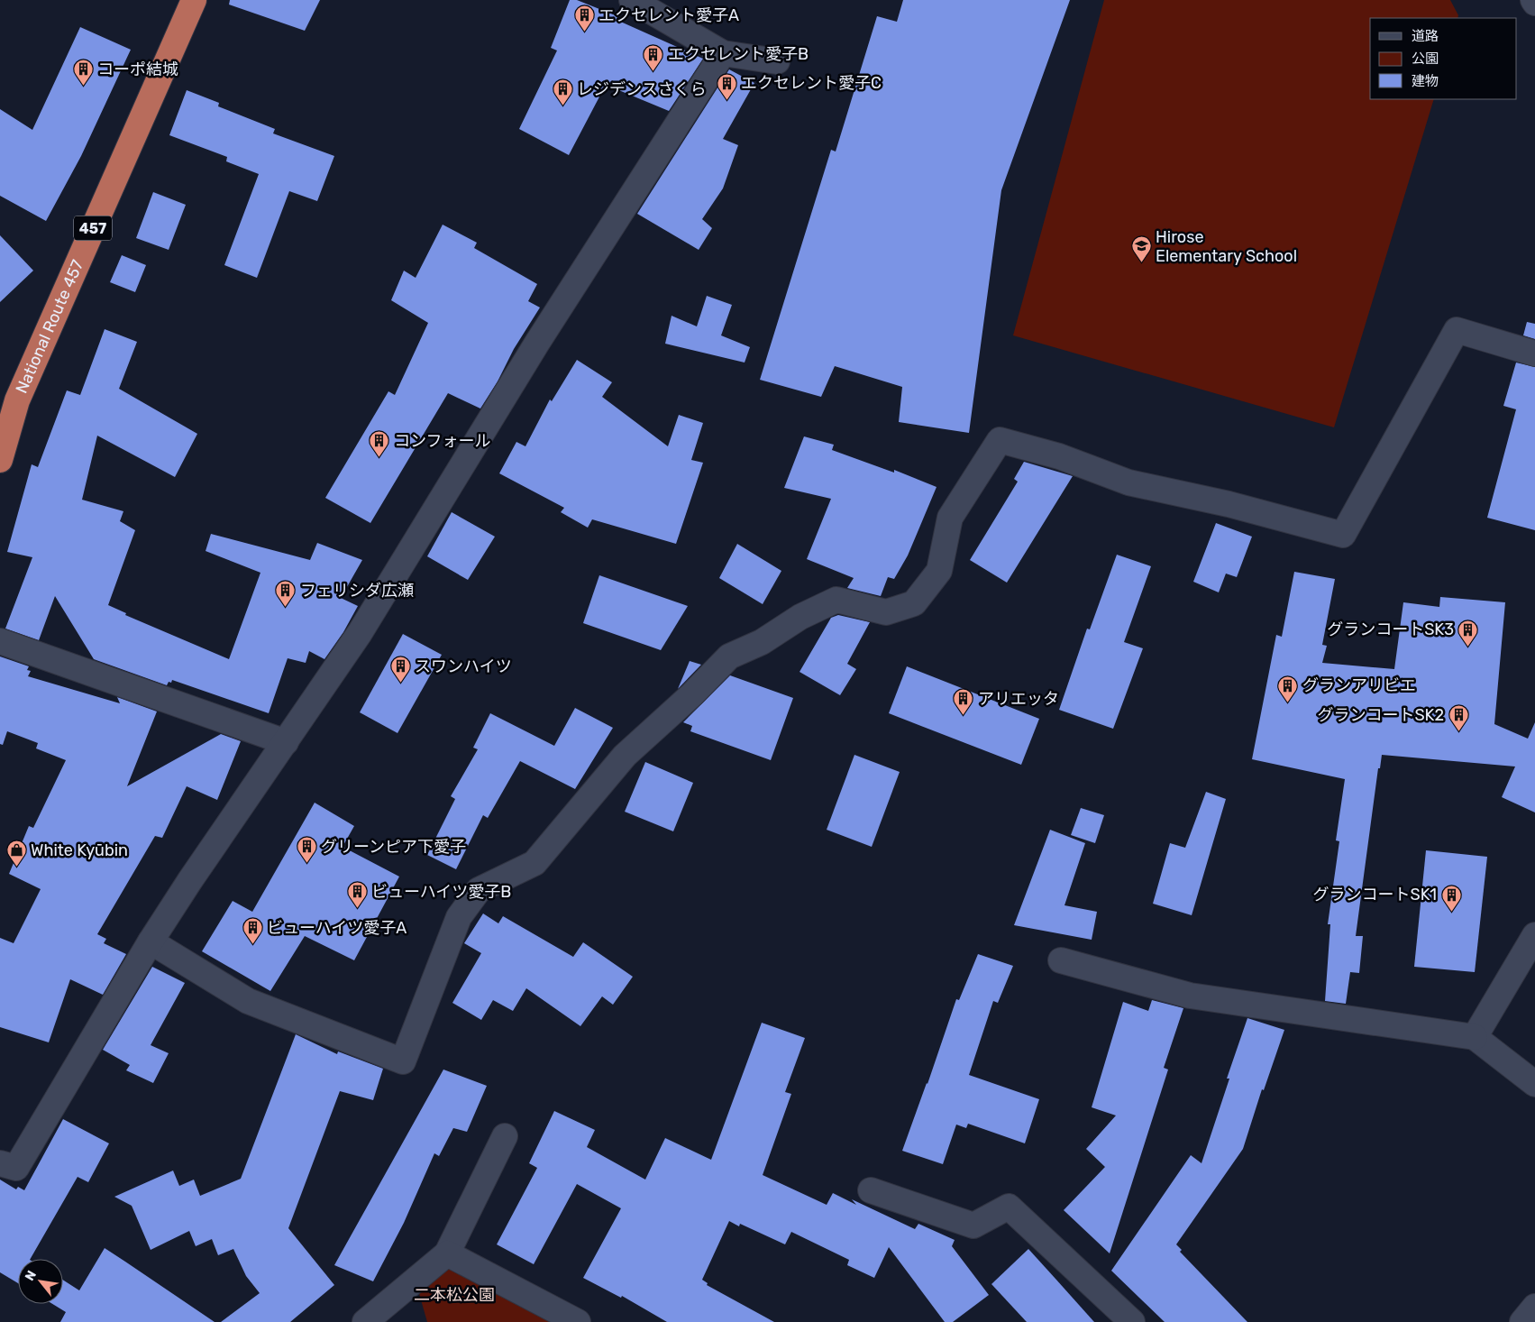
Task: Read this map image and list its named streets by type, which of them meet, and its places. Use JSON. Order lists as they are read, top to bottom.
{
  "streets": {
    "highway": ["457", "National Route 457"]
  },
  "parks": ["二本松公園"],
  "places": {
    "building": [
      "エクセレント愛子A",
      "エクセレント愛子B",
      "コーポ結城",
      "エクセレント愛子C",
      "レジデンスさくら",
      "コンフォール",
      "フェリシダ広瀬",
      "グランコートSK3",
      "スワンハイツ",
      "グランアリビエ",
      "アリエッタ",
      "グランコートSK2",
      "グリーンピア下愛子",
      "ビューハイツ愛子B",
      "グランコートSK1",
      "ビューハイツ愛子A"
    ],
    "school or university": ["Hirose Elementary School"],
    "shop": ["White Kyūbin"]
  },
  "legend": ["道路", "公園", "建物"],
  "north": "top left"
}
